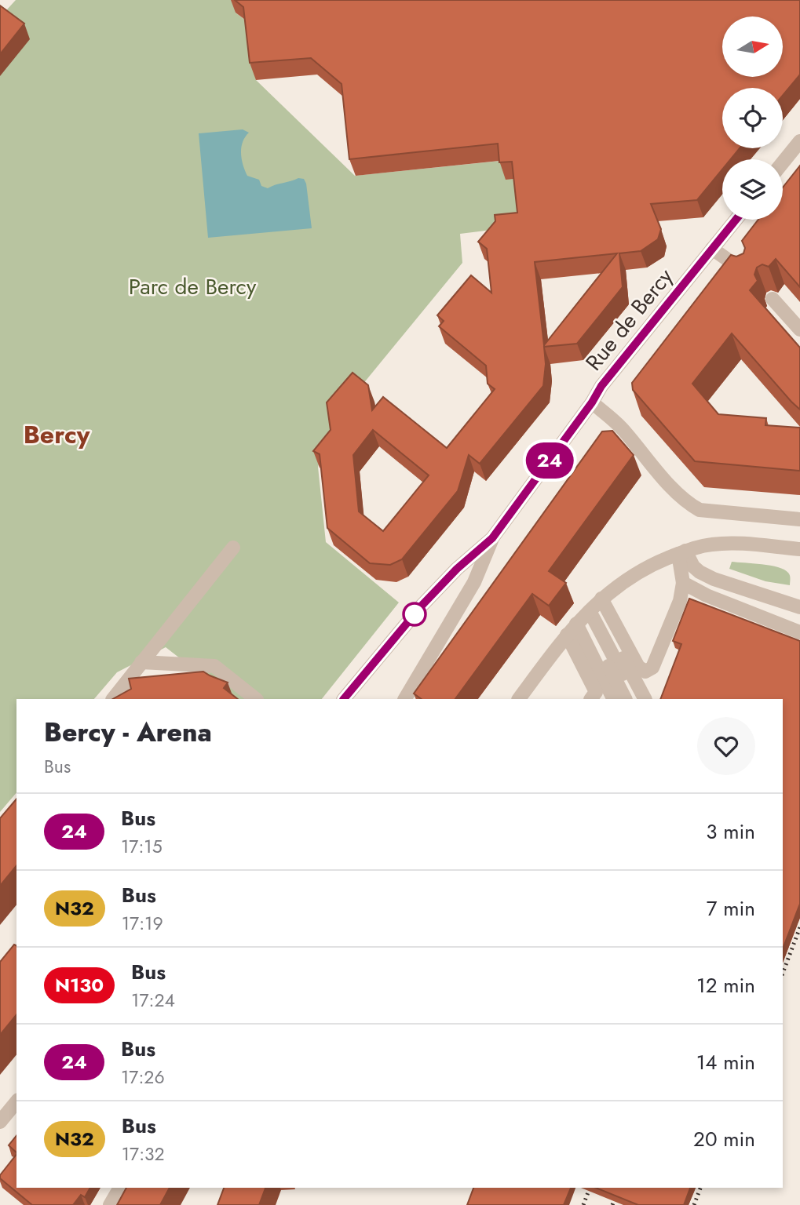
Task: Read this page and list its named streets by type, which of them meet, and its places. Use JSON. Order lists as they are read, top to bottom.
{
  "streets": {
    "street": ["Rue de Bercy"]
  },
  "districts": ["Bercy"],
  "parks": ["Parc de Bercy"],
  "lines": ["bus line 24"],
  "north": "right",
  "page": {
    "on_map": "24",
    "heading": ["Bercy - Arena", "Bus"],
    "list": [
      {
        "mark": "24",
        "name": "Bus",
        "note": "17:15",
        "value": "3 min"
      },
      {
        "mark": "N32",
        "name": "Bus",
        "note": "17:19",
        "value": "7 min"
      },
      {
        "mark": "N130",
        "name": "Bus",
        "note": "17:24",
        "value": "12 min"
      },
      {
        "mark": "24",
        "name": "Bus",
        "note": "17:26",
        "value": "14 min"
      },
      {
        "mark": "N32",
        "name": "Bus",
        "note": "17:32",
        "value": "20 min"
      }
    ]
  }
}
